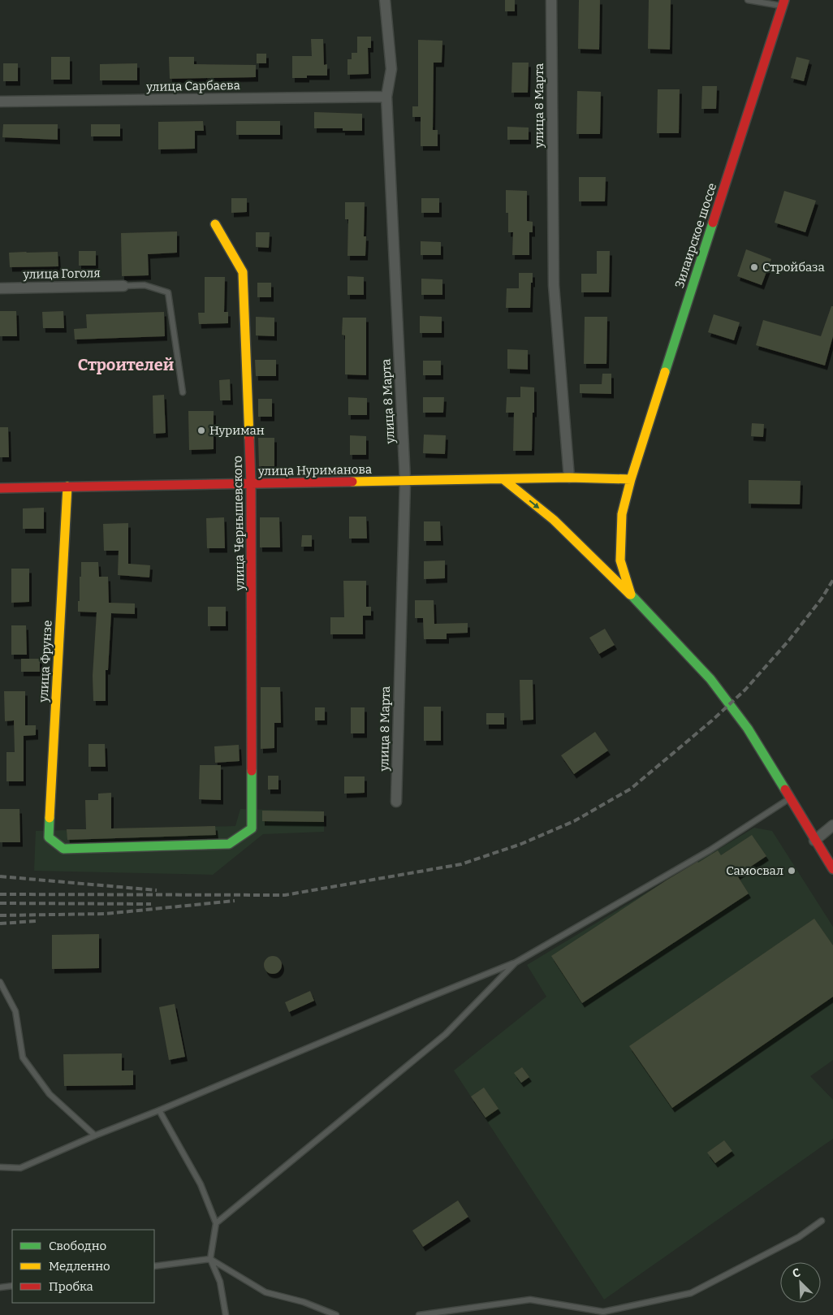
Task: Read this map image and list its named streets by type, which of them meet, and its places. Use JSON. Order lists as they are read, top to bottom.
{
  "streets": {
    "main road": [
      "Зилаирское шоссе",
      "улица Нуриманова",
      "улица Чернышевского",
      "улица Фрунзе"
    ],
    "street": ["улица Сарбаева", "улица 8 Марта", "улица Гоголя"]
  },
  "crossings": [
    ["улица Сарбаева", "улица 8 Марта"],
    ["улица 8 Марта", "улица Нуриманова"],
    ["Зилаирское шоссе", "улица Нуриманова"],
    ["улица Нуриманова", "улица Чернышевского"],
    ["улица Нуриманова", "улица Фрунзе"],
    ["улица Чернышевского", "улица Фрунзе"]
  ],
  "districts": ["Строителей"],
  "places": ["Стройбаза", "Нуриман", "Самосвал"],
  "legend": ["Свободно", "Медленно", "Пробка"],
  "north": "top left"
}
